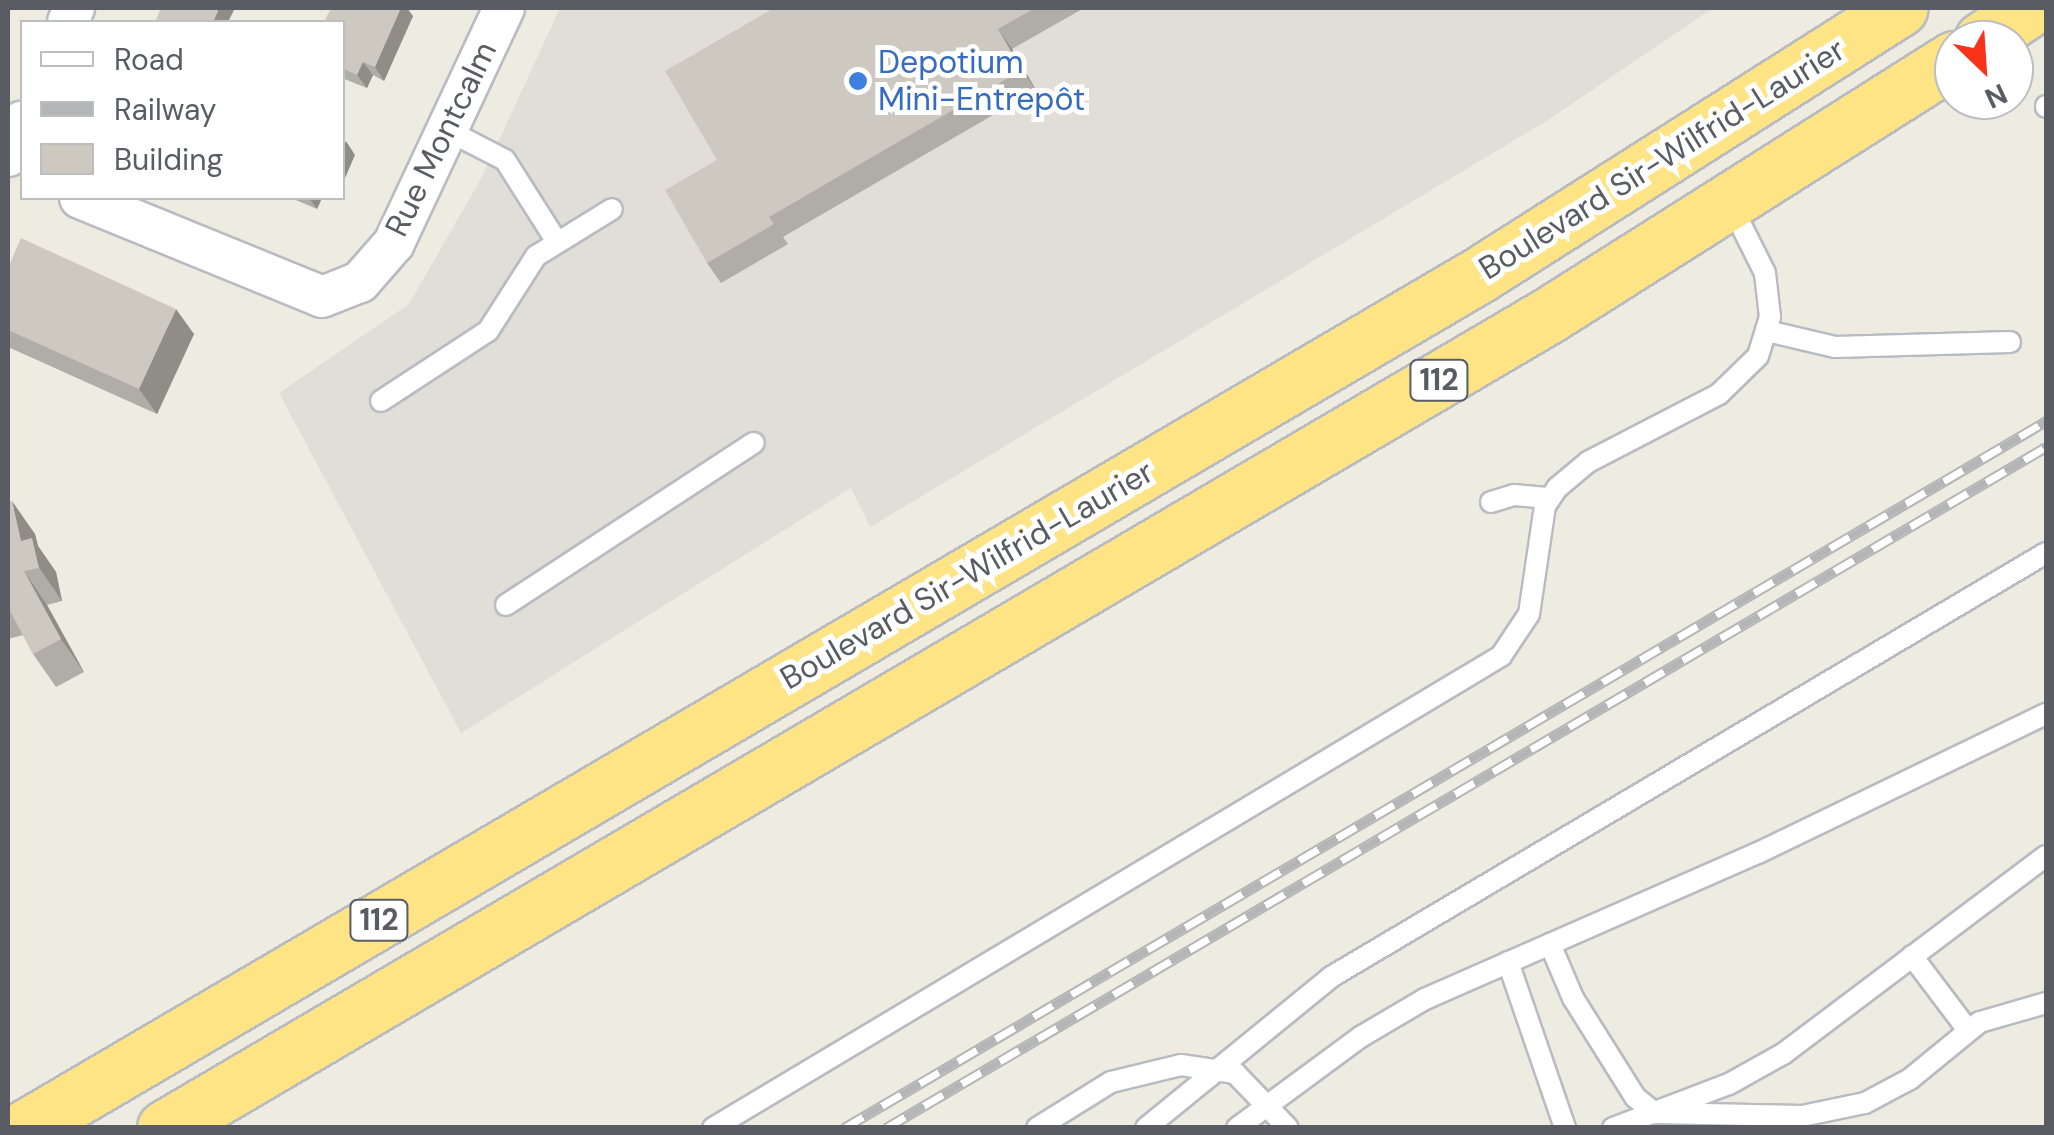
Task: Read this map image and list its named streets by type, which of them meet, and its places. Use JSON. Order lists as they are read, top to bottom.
{
  "streets": {
    "highway": ["Boulevard Sir-Wilfrid-Laurier", "112"],
    "street": ["Rue Montcalm"]
  },
  "places": ["Depotium Mini-Entrepôt"],
  "legend": ["Road", "Railway", "Building"],
  "north": "bottom right"
}
